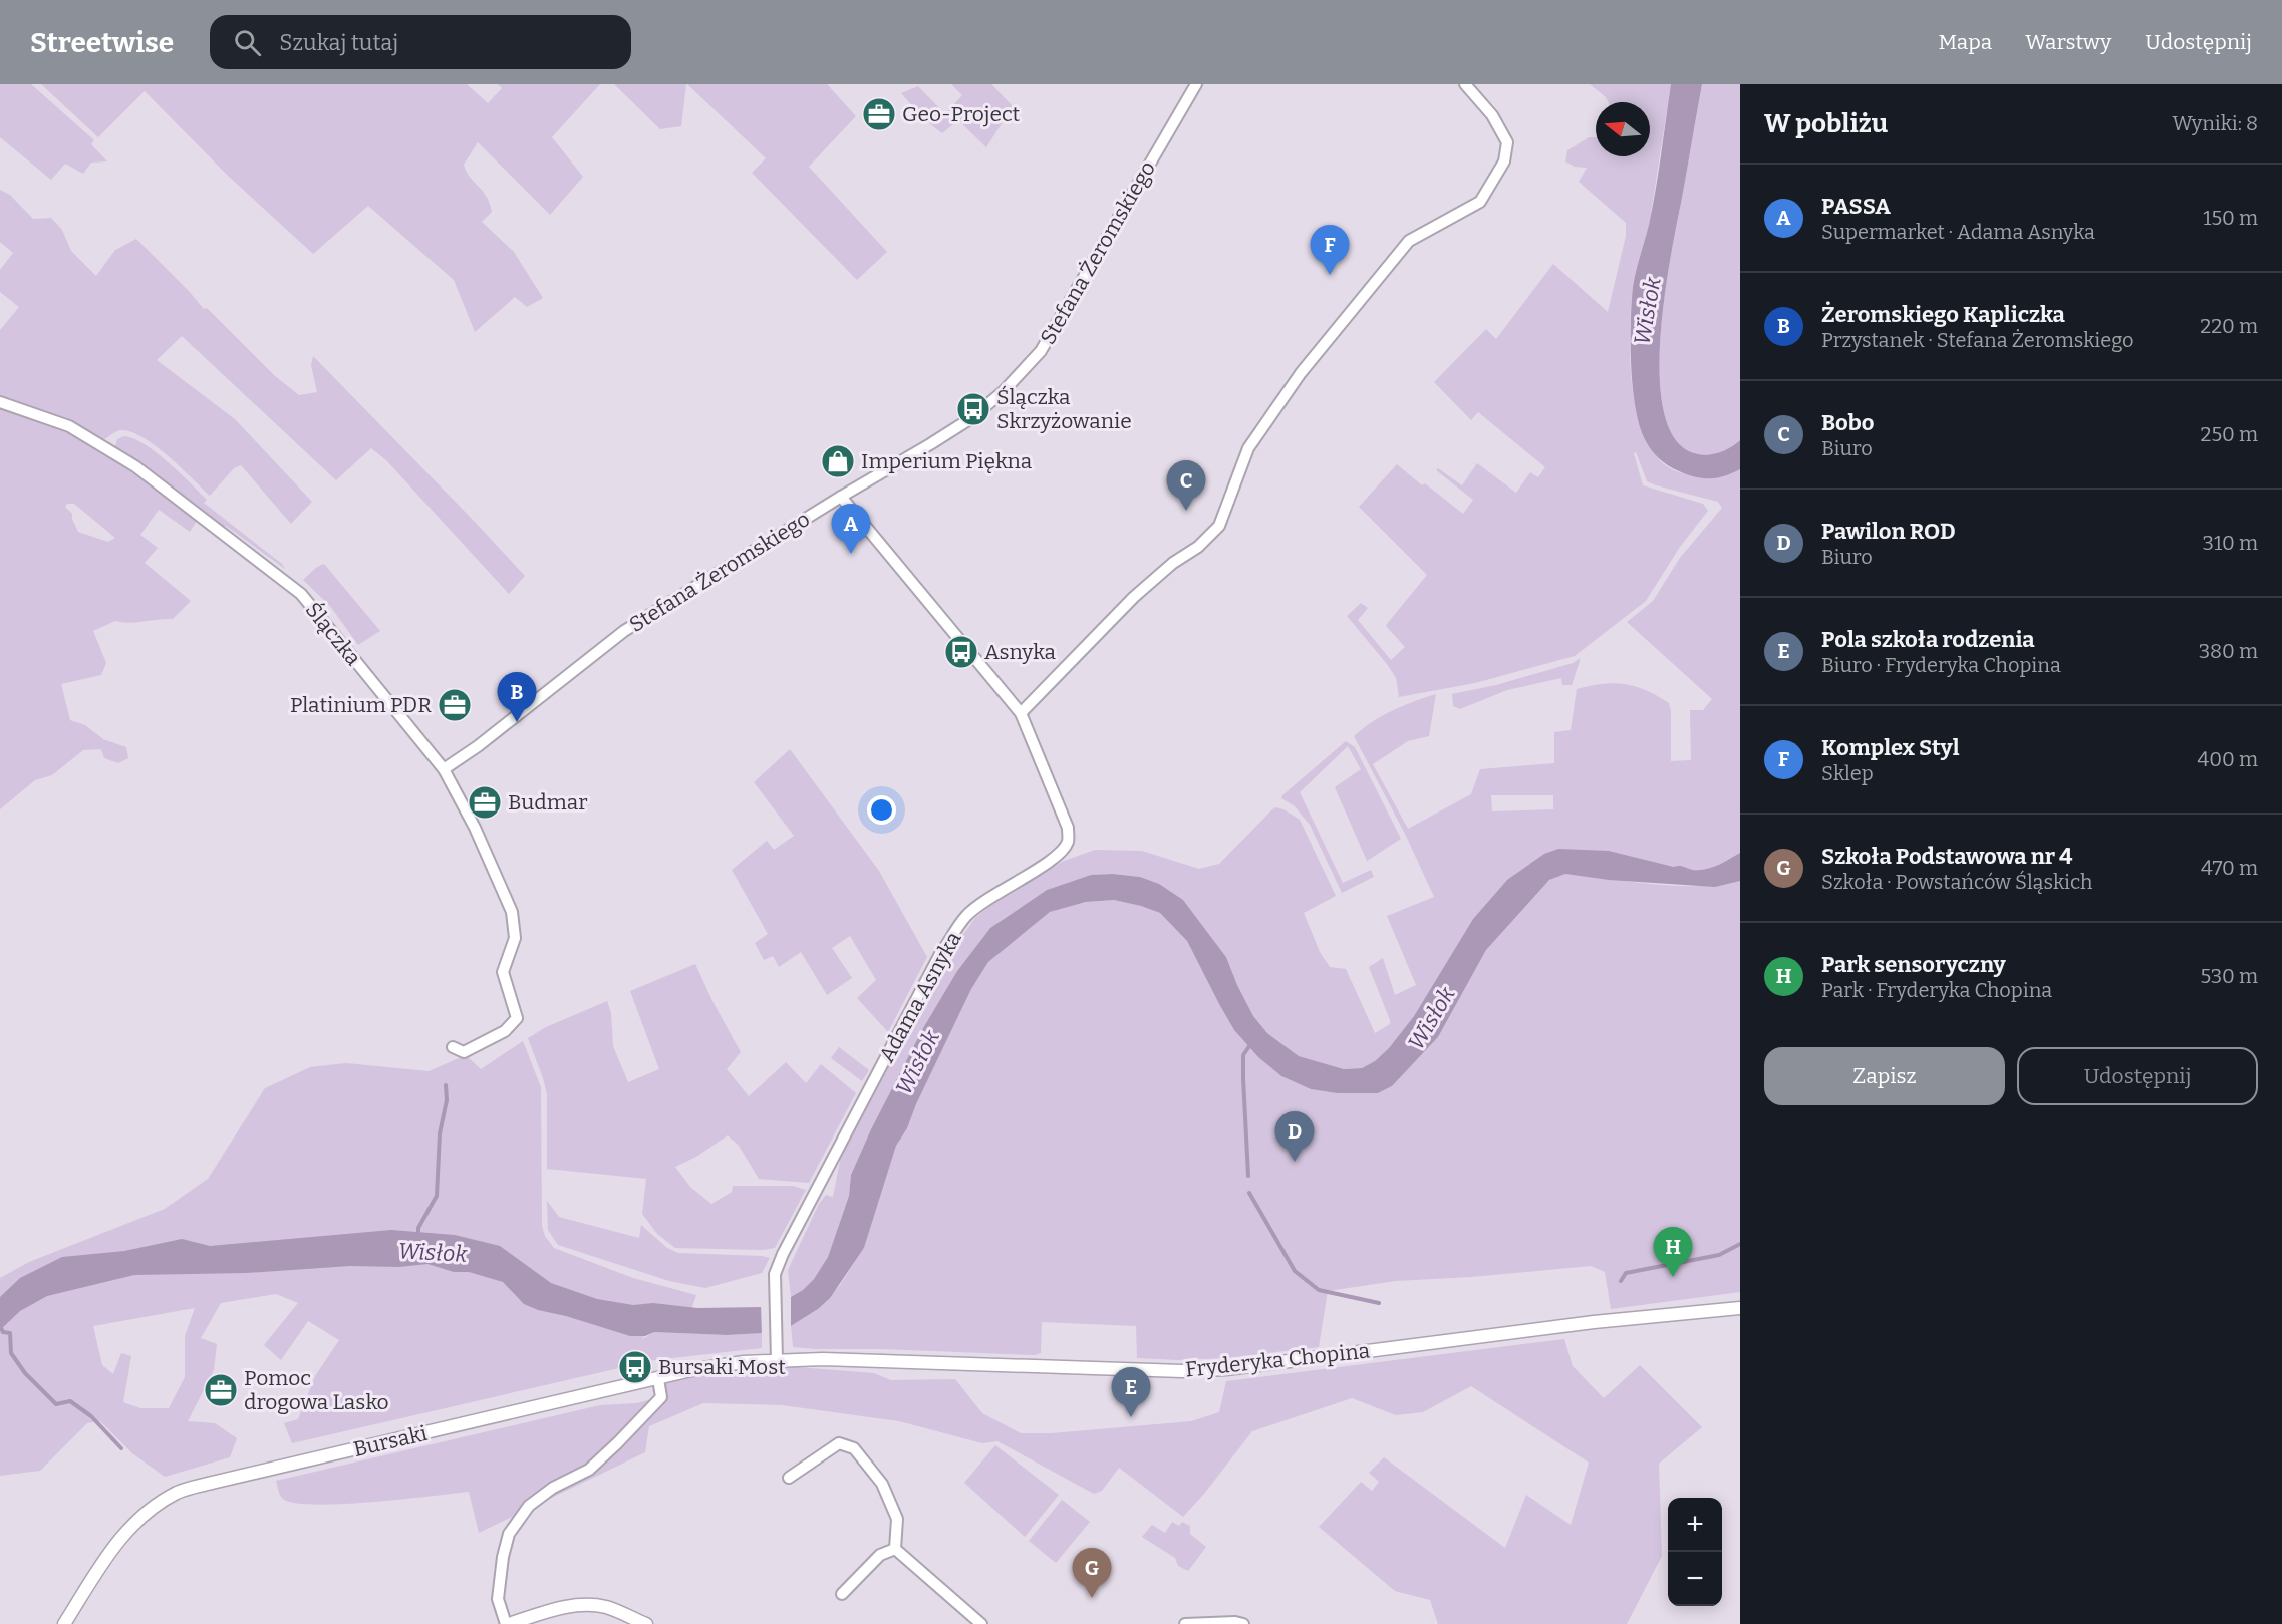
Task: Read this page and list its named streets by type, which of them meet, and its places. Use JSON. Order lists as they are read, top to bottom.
{
  "streets": {
    "street": [
      "Stefana Żeromskiego",
      "Ślączka",
      "Adama Asnyka",
      "Fryderyka Chopina",
      "Bursaki"
    ]
  },
  "crossings": [
    ["Stefana Żeromskiego", "Ślączka"],
    ["Stefana Żeromskiego", "Adama Asnyka"],
    ["Adama Asnyka", "Fryderyka Chopina"],
    ["Adama Asnyka", "Bursaki"],
    ["Fryderyka Chopina", "Bursaki"]
  ],
  "water": ["Wisłok"],
  "places": {
    "office": [
      "Geo-Project",
      "Platinium PDR",
      "Budmar",
      "Pomoc drogowa Lasko"
    ],
    "bus stop": ["Ślączka Skrzyżowanie", "Asnyka", "Bursaki Most"],
    "shop": ["Imperium Piękna"]
  },
  "north": "left",
  "page": {
    "header": "Streetwise",
    "search": "Szukaj tutaj",
    "nav": ["Mapa", "Warstwy", "Udostępnij"],
    "heading": ["W pobliżu", "Wyniki: 8"],
    "list": [
      {
        "mark": "A",
        "name": "PASSA",
        "note": "Supermarket · Adama Asnyka",
        "value": "150 m"
      },
      {
        "mark": "B",
        "name": "Żeromskiego Kapliczka",
        "note": "Przystanek · Stefana Żeromskiego",
        "value": "220 m"
      },
      {
        "mark": "C",
        "name": "Bobo",
        "note": "Biuro",
        "value": "250 m"
      },
      {
        "mark": "D",
        "name": "Pawilon ROD",
        "note": "Biuro",
        "value": "310 m"
      },
      {
        "mark": "E",
        "name": "Pola szkoła rodzenia",
        "note": "Biuro · Fryderyka Chopina",
        "value": "380 m"
      },
      {
        "mark": "F",
        "name": "Komplex Styl",
        "note": "Sklep",
        "value": "400 m"
      },
      {
        "mark": "G",
        "name": "Szkoła Podstawowa nr 4",
        "note": "Szkoła · Powstańców Śląskich",
        "value": "470 m"
      },
      {
        "mark": "H",
        "name": "Park sensoryczny",
        "note": "Park · Fryderyka Chopina",
        "value": "530 m"
      }
    ],
    "pins": [
      "F",
      "C",
      "A",
      "B",
      "D",
      "H",
      "E",
      "G"
    ],
    "buttons": ["Zapisz", "Udostępnij"],
    "map_buttons": ["+", "−"]
  }
}
